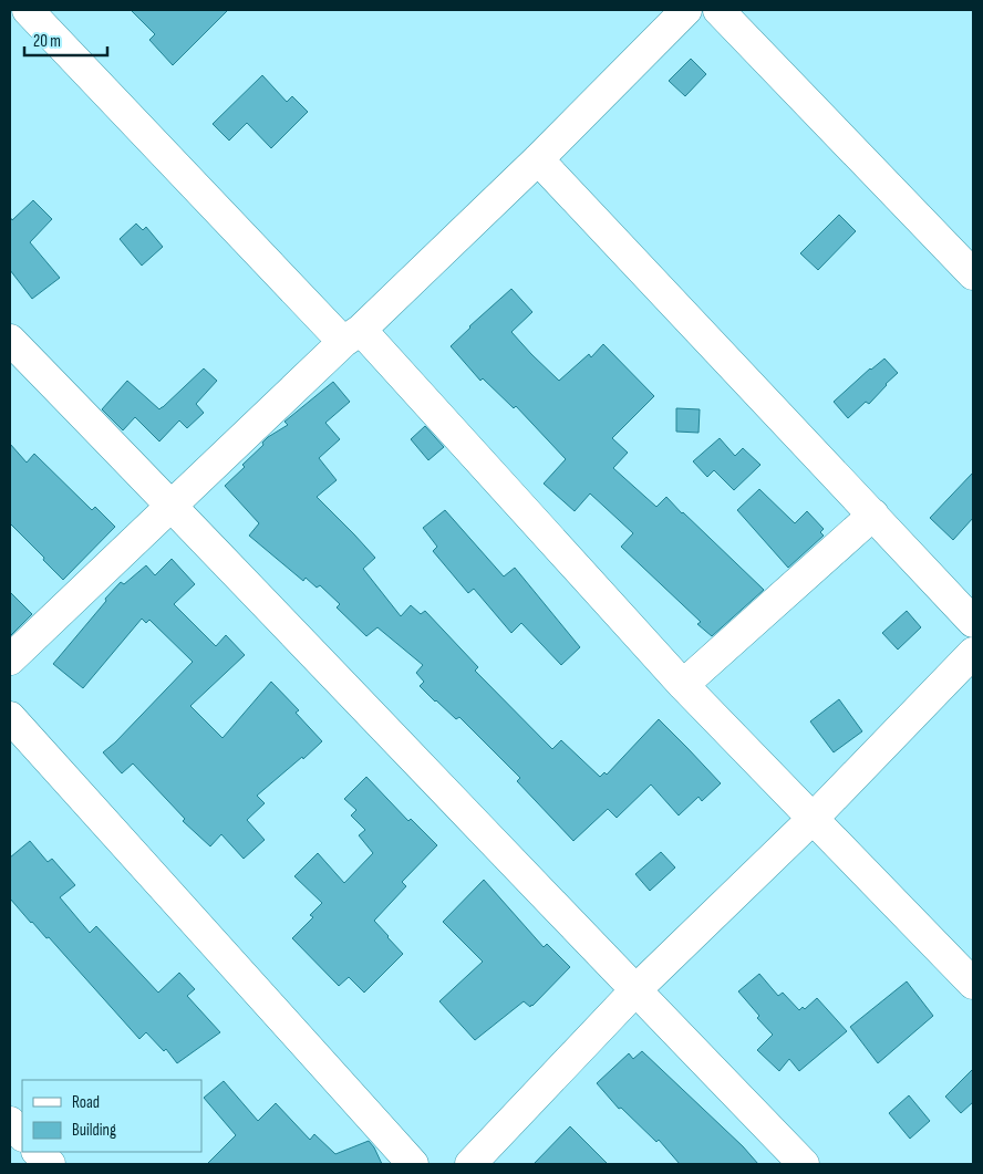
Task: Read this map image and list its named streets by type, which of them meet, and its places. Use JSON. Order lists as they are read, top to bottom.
{
  "legend": ["Road", "Building"],
  "scale_bar": "20 m"
}
